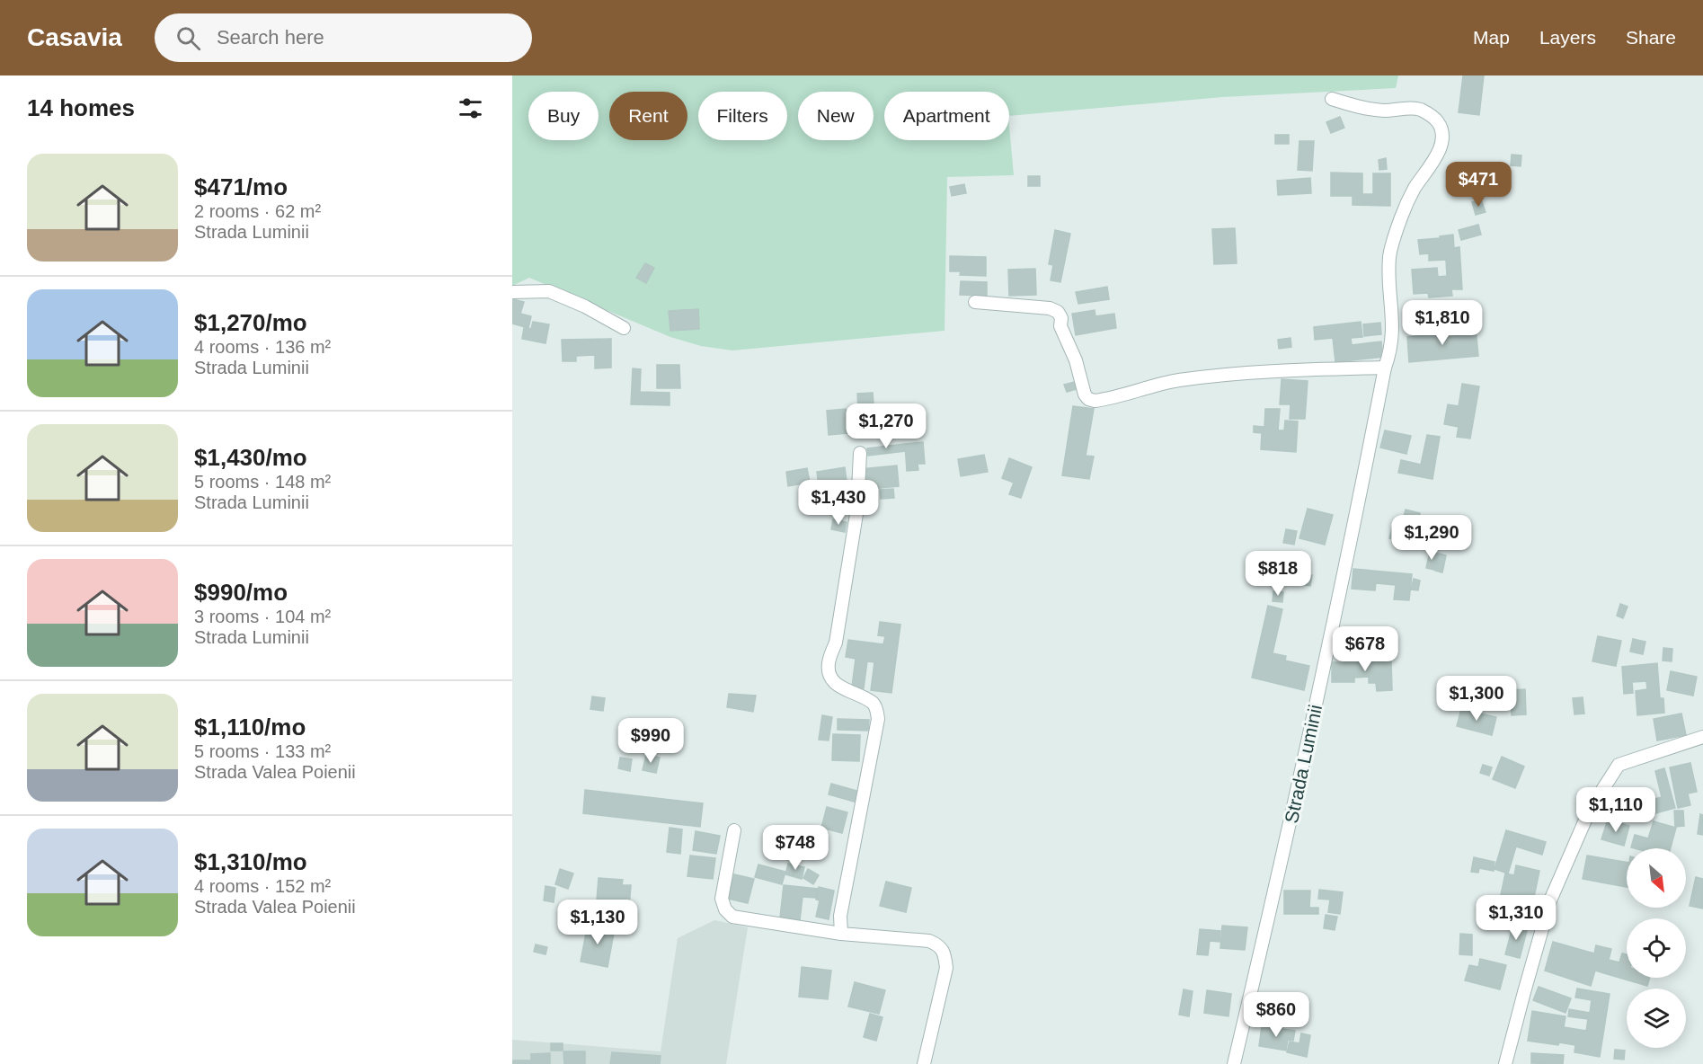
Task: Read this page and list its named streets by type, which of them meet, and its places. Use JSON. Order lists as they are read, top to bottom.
{
  "streets": {
    "street": ["Strada Luminii"]
  },
  "north": "bottom right",
  "page": {
    "header": "Casavia",
    "search": "Search here",
    "nav": ["Map", "Layers", "Share"],
    "heading": "14 homes",
    "chip": [
      "Buy",
      "Rent",
      "Filters",
      "New",
      "Apartment"
    ],
    "list": [
      {
        "name": "$471/mo",
        "note": "2 rooms · 62 m² · Strada Luminii"
      },
      {
        "name": "$1,270/mo",
        "note": "4 rooms · 136 m² · Strada Luminii"
      },
      {
        "name": "$1,430/mo",
        "note": "5 rooms · 148 m² · Strada Luminii"
      },
      {
        "name": "$990/mo",
        "note": "3 rooms · 104 m² · Strada Luminii"
      },
      {
        "name": "$1,110/mo",
        "note": "5 rooms · 133 m² · Strada Valea Poienii"
      },
      {
        "name": "$1,310/mo",
        "note": "4 rooms · 152 m² · Strada Valea Poienii"
      }
    ],
    "price": [
      "$471",
      "$1,810",
      "$1,270",
      "$1,430",
      "$1,290",
      "$818",
      "$678",
      "$1,300",
      "$990",
      "$1,110",
      "$748",
      "$1,310",
      "$1,130",
      "$860"
    ]
  }
}
